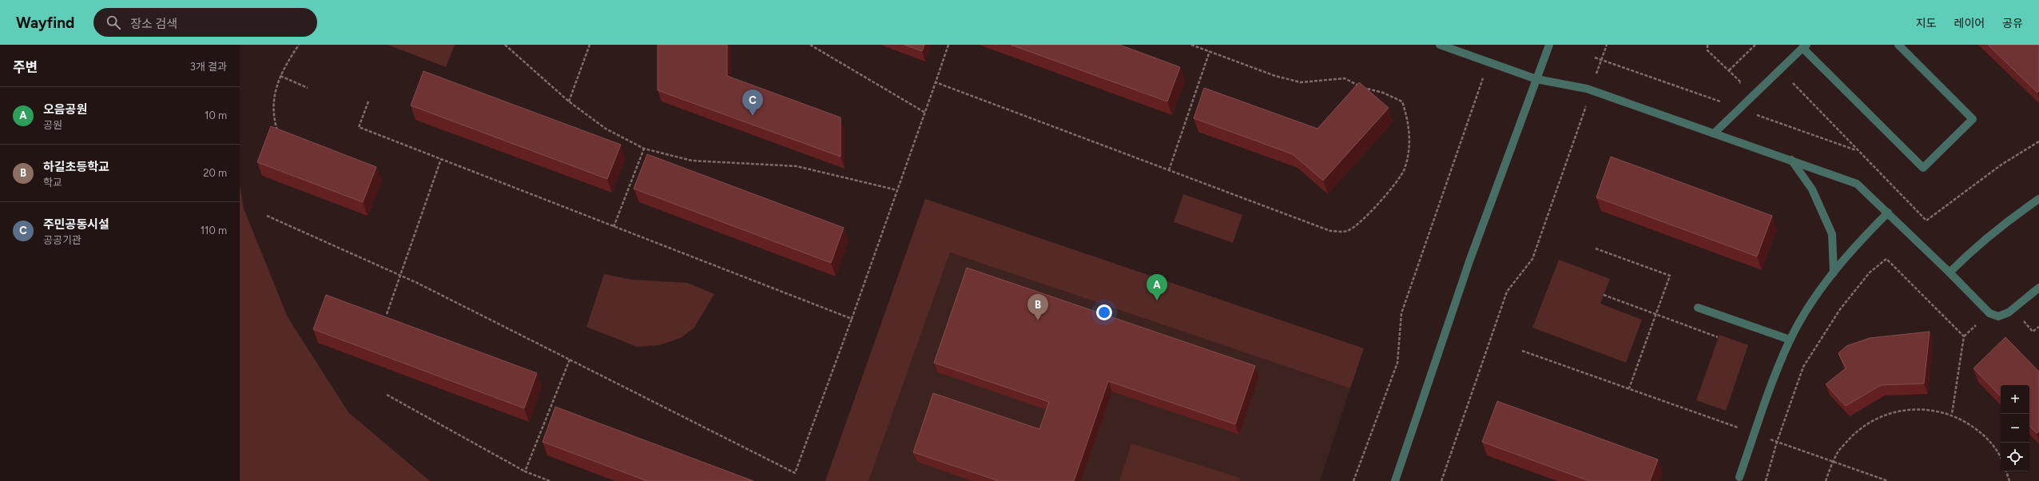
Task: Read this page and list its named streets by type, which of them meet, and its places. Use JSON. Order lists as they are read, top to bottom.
{
  "page": {
    "header": "Wayfind",
    "search": "장소 검색",
    "nav": ["지도", "레이어", "공유"],
    "heading": ["주변", "3개 결과"],
    "list": [
      {
        "mark": "A",
        "name": "오음공원",
        "note": "공원",
        "value": "10 m"
      },
      {
        "mark": "B",
        "name": "하길초등학교",
        "note": "학교",
        "value": "20 m"
      },
      {
        "mark": "C",
        "name": "주민공동시설",
        "note": "공공기관",
        "value": "110 m"
      }
    ],
    "pins": ["C", "A", "B"],
    "map_buttons": ["+", "−"]
  }
}
